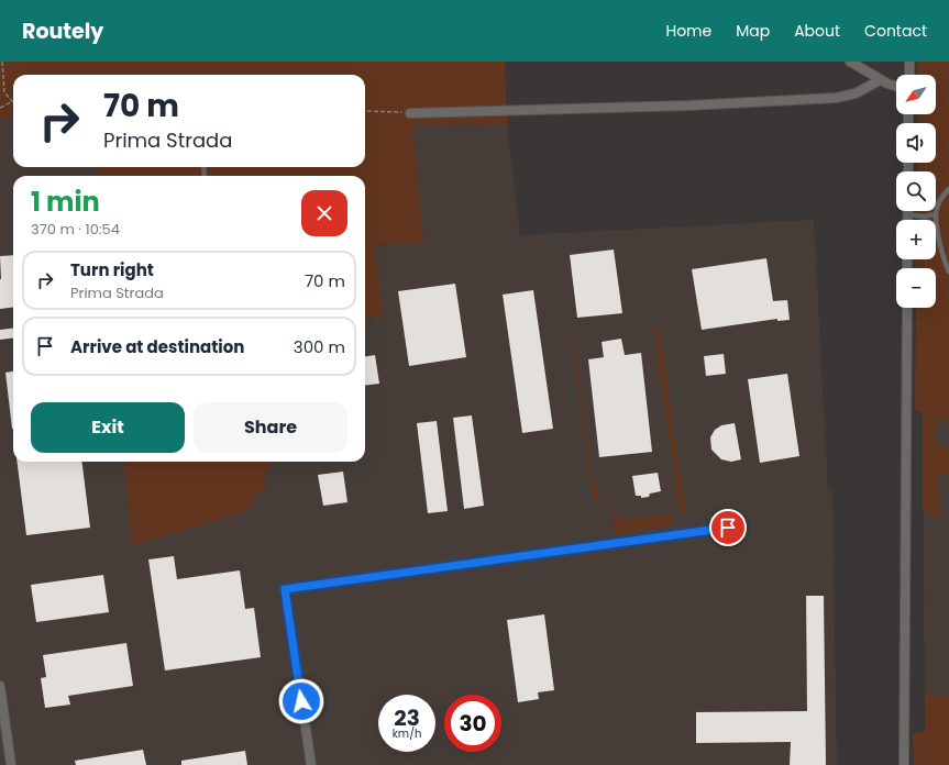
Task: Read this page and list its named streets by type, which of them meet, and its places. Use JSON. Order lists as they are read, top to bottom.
{
  "north": "bottom left",
  "page": {
    "header": "Routely",
    "nav": [
      "Home",
      "Map",
      "About",
      "Contact"
    ],
    "map_buttons": ["+", "−"],
    "turn": ["70 m", "Prima Strada"],
    "heading": ["1 min", "370 m · 10:54"],
    "list": [
      {
        "name": "Turn right",
        "note": "Prima Strada",
        "value": "70 m"
      },
      {
        "name": "Arrive at destination",
        "value": "300 m"
      }
    ],
    "buttons": ["Exit", "Share"],
    "speed": "23 km/h",
    "limit": "30"
  }
}
